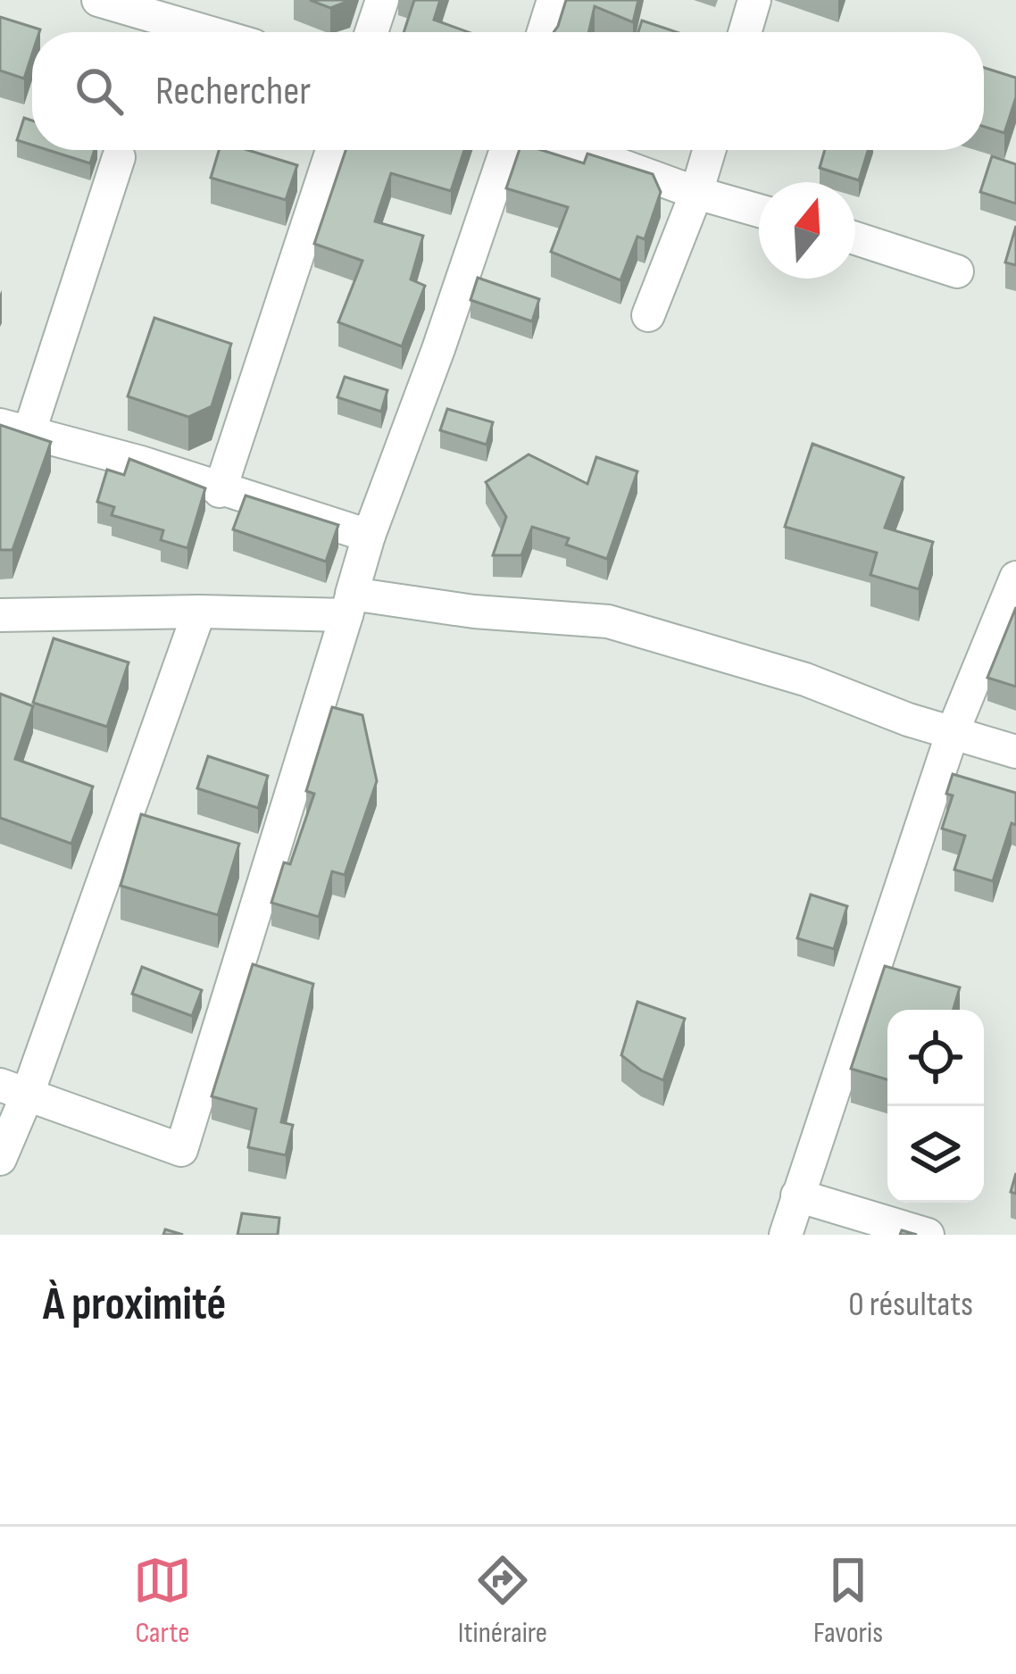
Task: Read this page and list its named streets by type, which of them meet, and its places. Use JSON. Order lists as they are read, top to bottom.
{
  "north": "top",
  "page": {
    "search": "Rechercher",
    "heading": ["À proximité", "0 résultats"],
    "nav": ["Carte", "Itinéraire", "Favoris"]
  }
}
